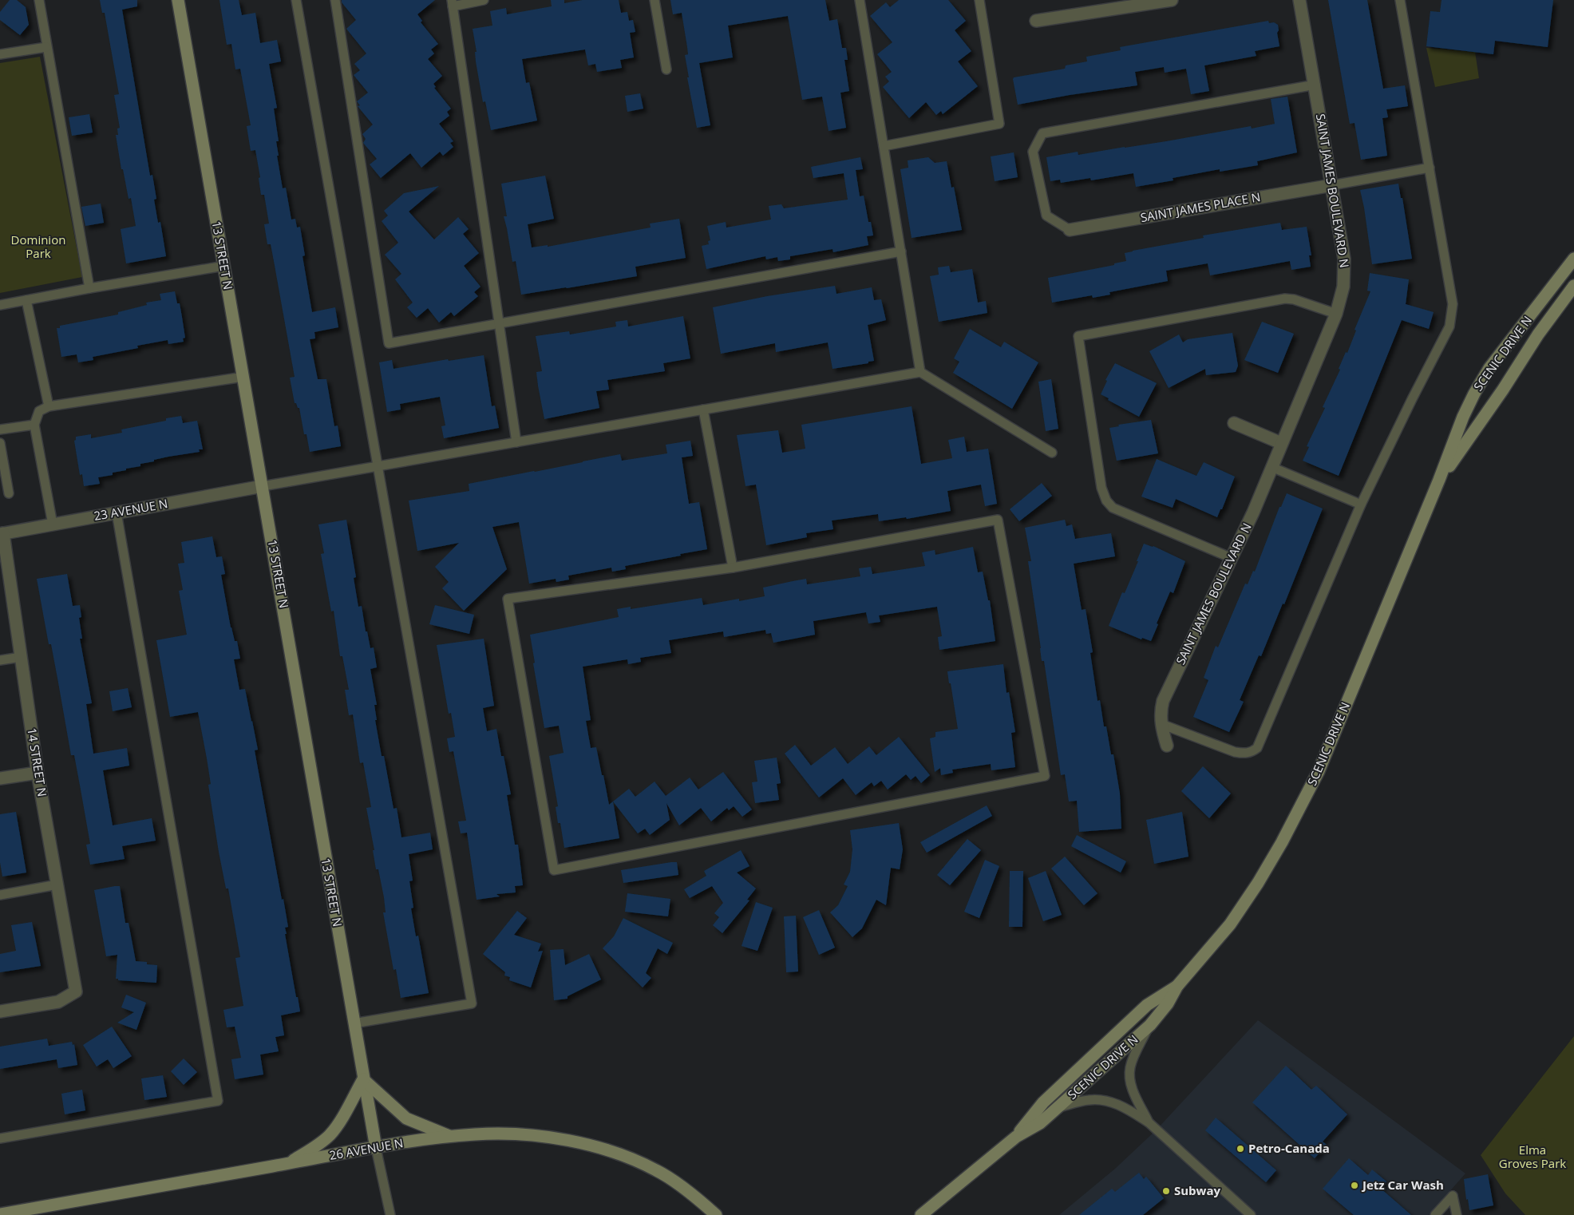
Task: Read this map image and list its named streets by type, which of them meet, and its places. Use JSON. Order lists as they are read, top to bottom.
{
  "streets": {
    "main road": ["13 STREET N", "SCENIC DRIVE N", "26 AVENUE N"],
    "street": [
      "SAINT JAMES BOULEVARD N",
      "SAINT JAMES PLACE N",
      "23 AVENUE N",
      "14 STREET N"
    ]
  },
  "crossings": [
    ["SAINT JAMES BOULEVARD N", "SAINT JAMES PLACE N"],
    ["13 STREET N", "23 AVENUE N"],
    ["13 STREET N", "26 AVENUE N"],
    ["23 AVENUE N", "14 STREET N"]
  ],
  "parks": ["Dominion Park", "Elma Groves Park"],
  "places": ["Petro-Canada", "Jetz Car Wash", "Subway"]
}
